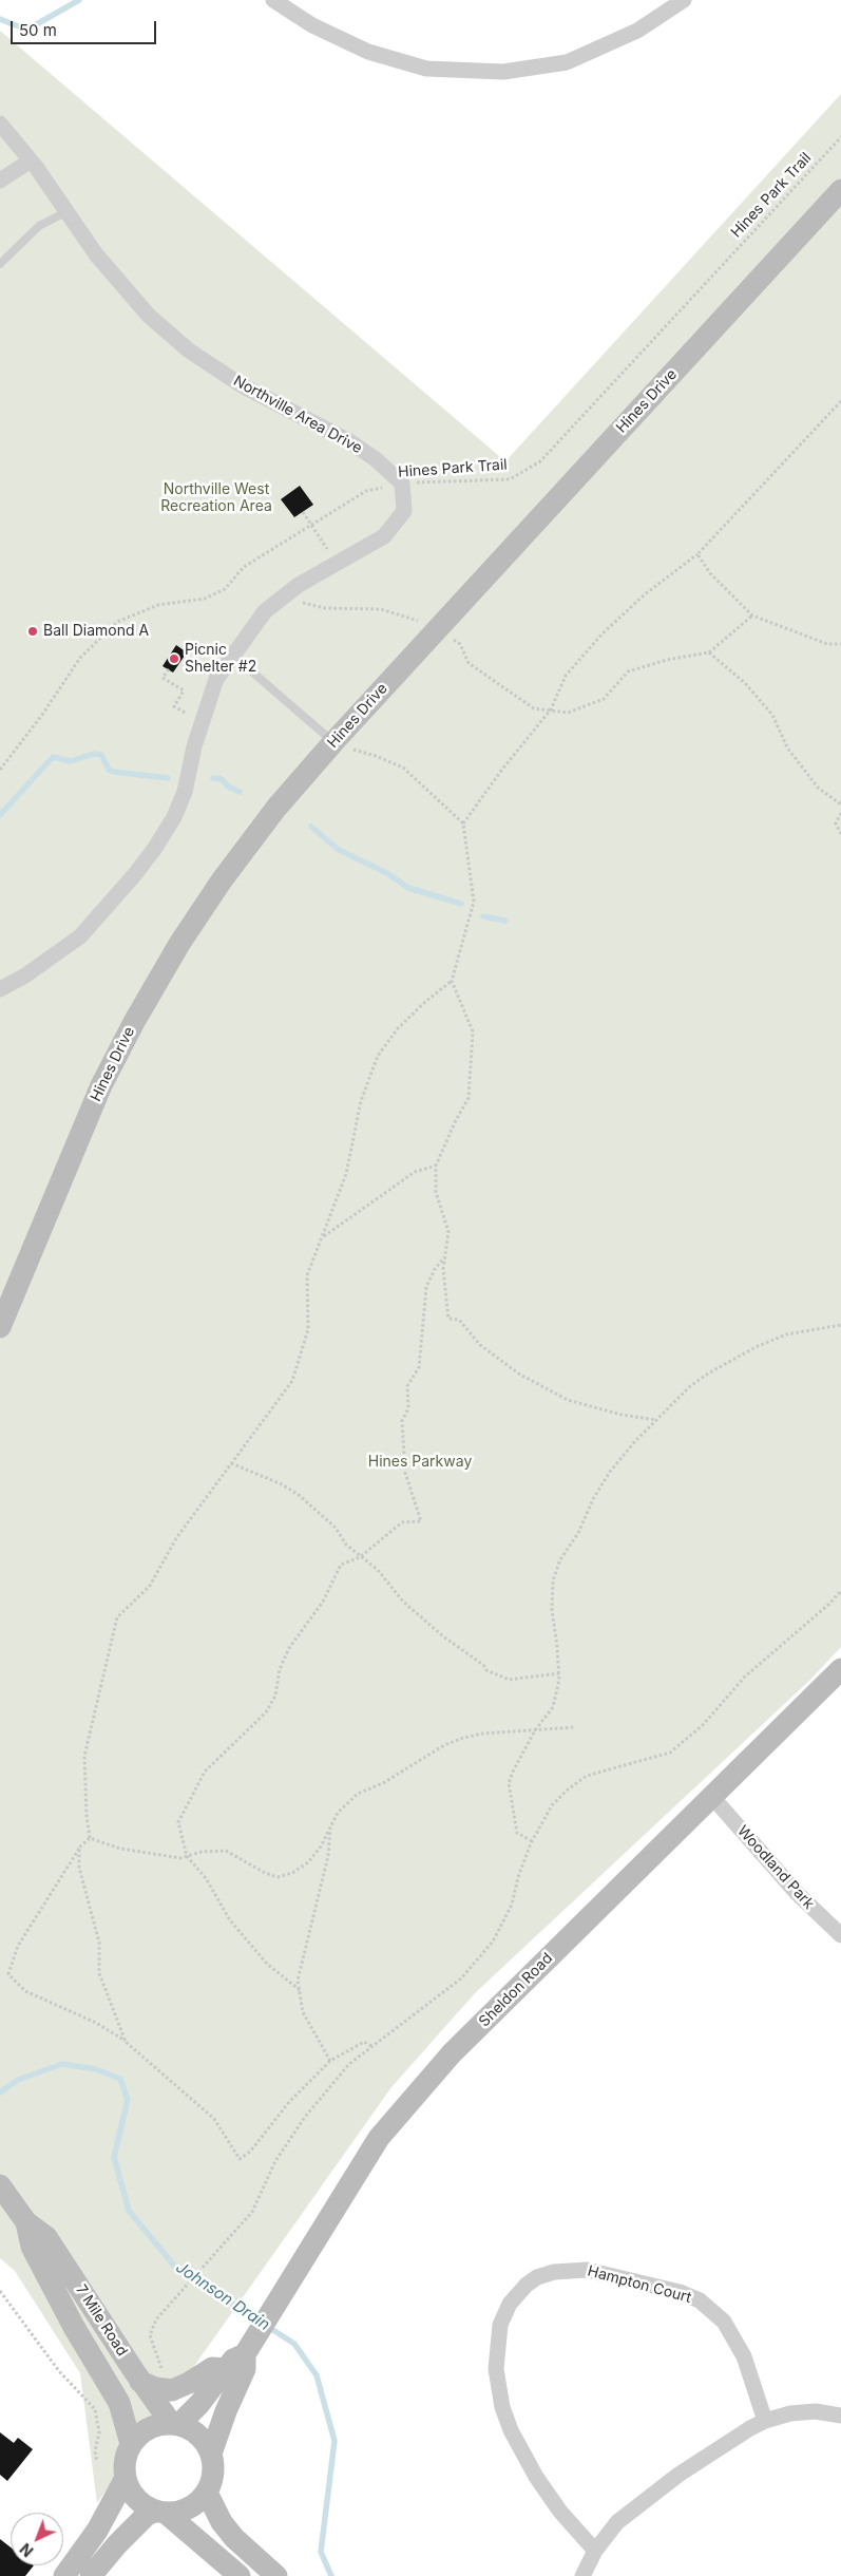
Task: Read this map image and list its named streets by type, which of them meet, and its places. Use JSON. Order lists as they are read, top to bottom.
{
  "streets": {
    "street": [
      "Hines Drive",
      "Northville Area Drive",
      "Woodland Park",
      "Sheldon Road",
      "Hampton Court",
      "7 Mile Road"
    ],
    "path": ["Hines Park Trail"]
  },
  "crossings": [
    ["Hines Park Trail", "Northville Area Drive"],
    ["Woodland Park", "Sheldon Road"],
    ["Sheldon Road", "7 Mile Road"]
  ],
  "water": ["Johnson Drain"],
  "parks": ["Northville West Recreation Area", "Hines Parkway"],
  "places": ["Ball Diamond A", "Picnic Shelter #2"],
  "scale_bar": "50 m",
  "north": "bottom left"
}
